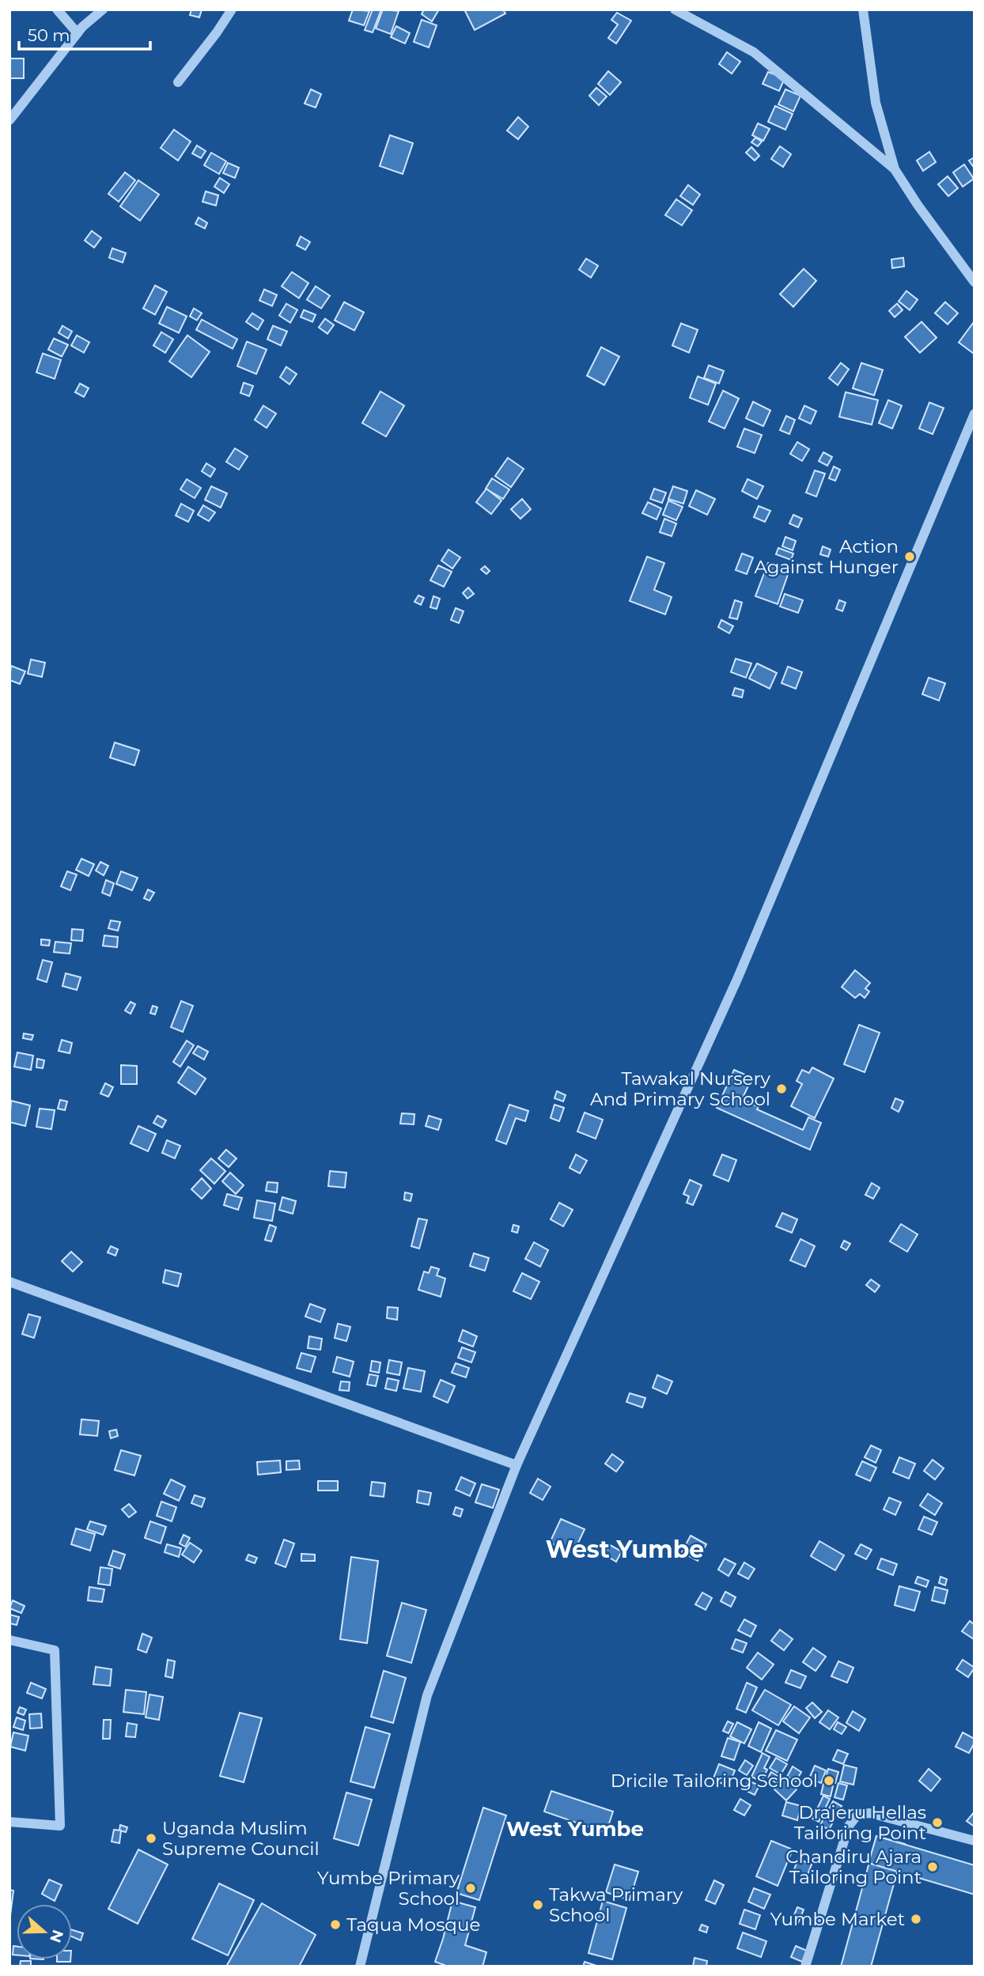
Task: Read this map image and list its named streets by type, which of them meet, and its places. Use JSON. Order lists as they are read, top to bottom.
{
  "districts": ["West Yumbe", "West Yumbe"],
  "places": [
    "Action Against Hunger",
    "Tawakal Nursery And Primary School",
    "Dricile Tailoring School",
    "Drajeru Hellas Tailoring Point",
    "Uganda Muslim Supreme Council",
    "Chandiru Ajara Tailoring Point",
    "Yumbe Primary School",
    "Takwa Primary School",
    "Yumbe Market",
    "Taqua Mosque"
  ],
  "scale_bar": "50 m",
  "north": "right"
}
